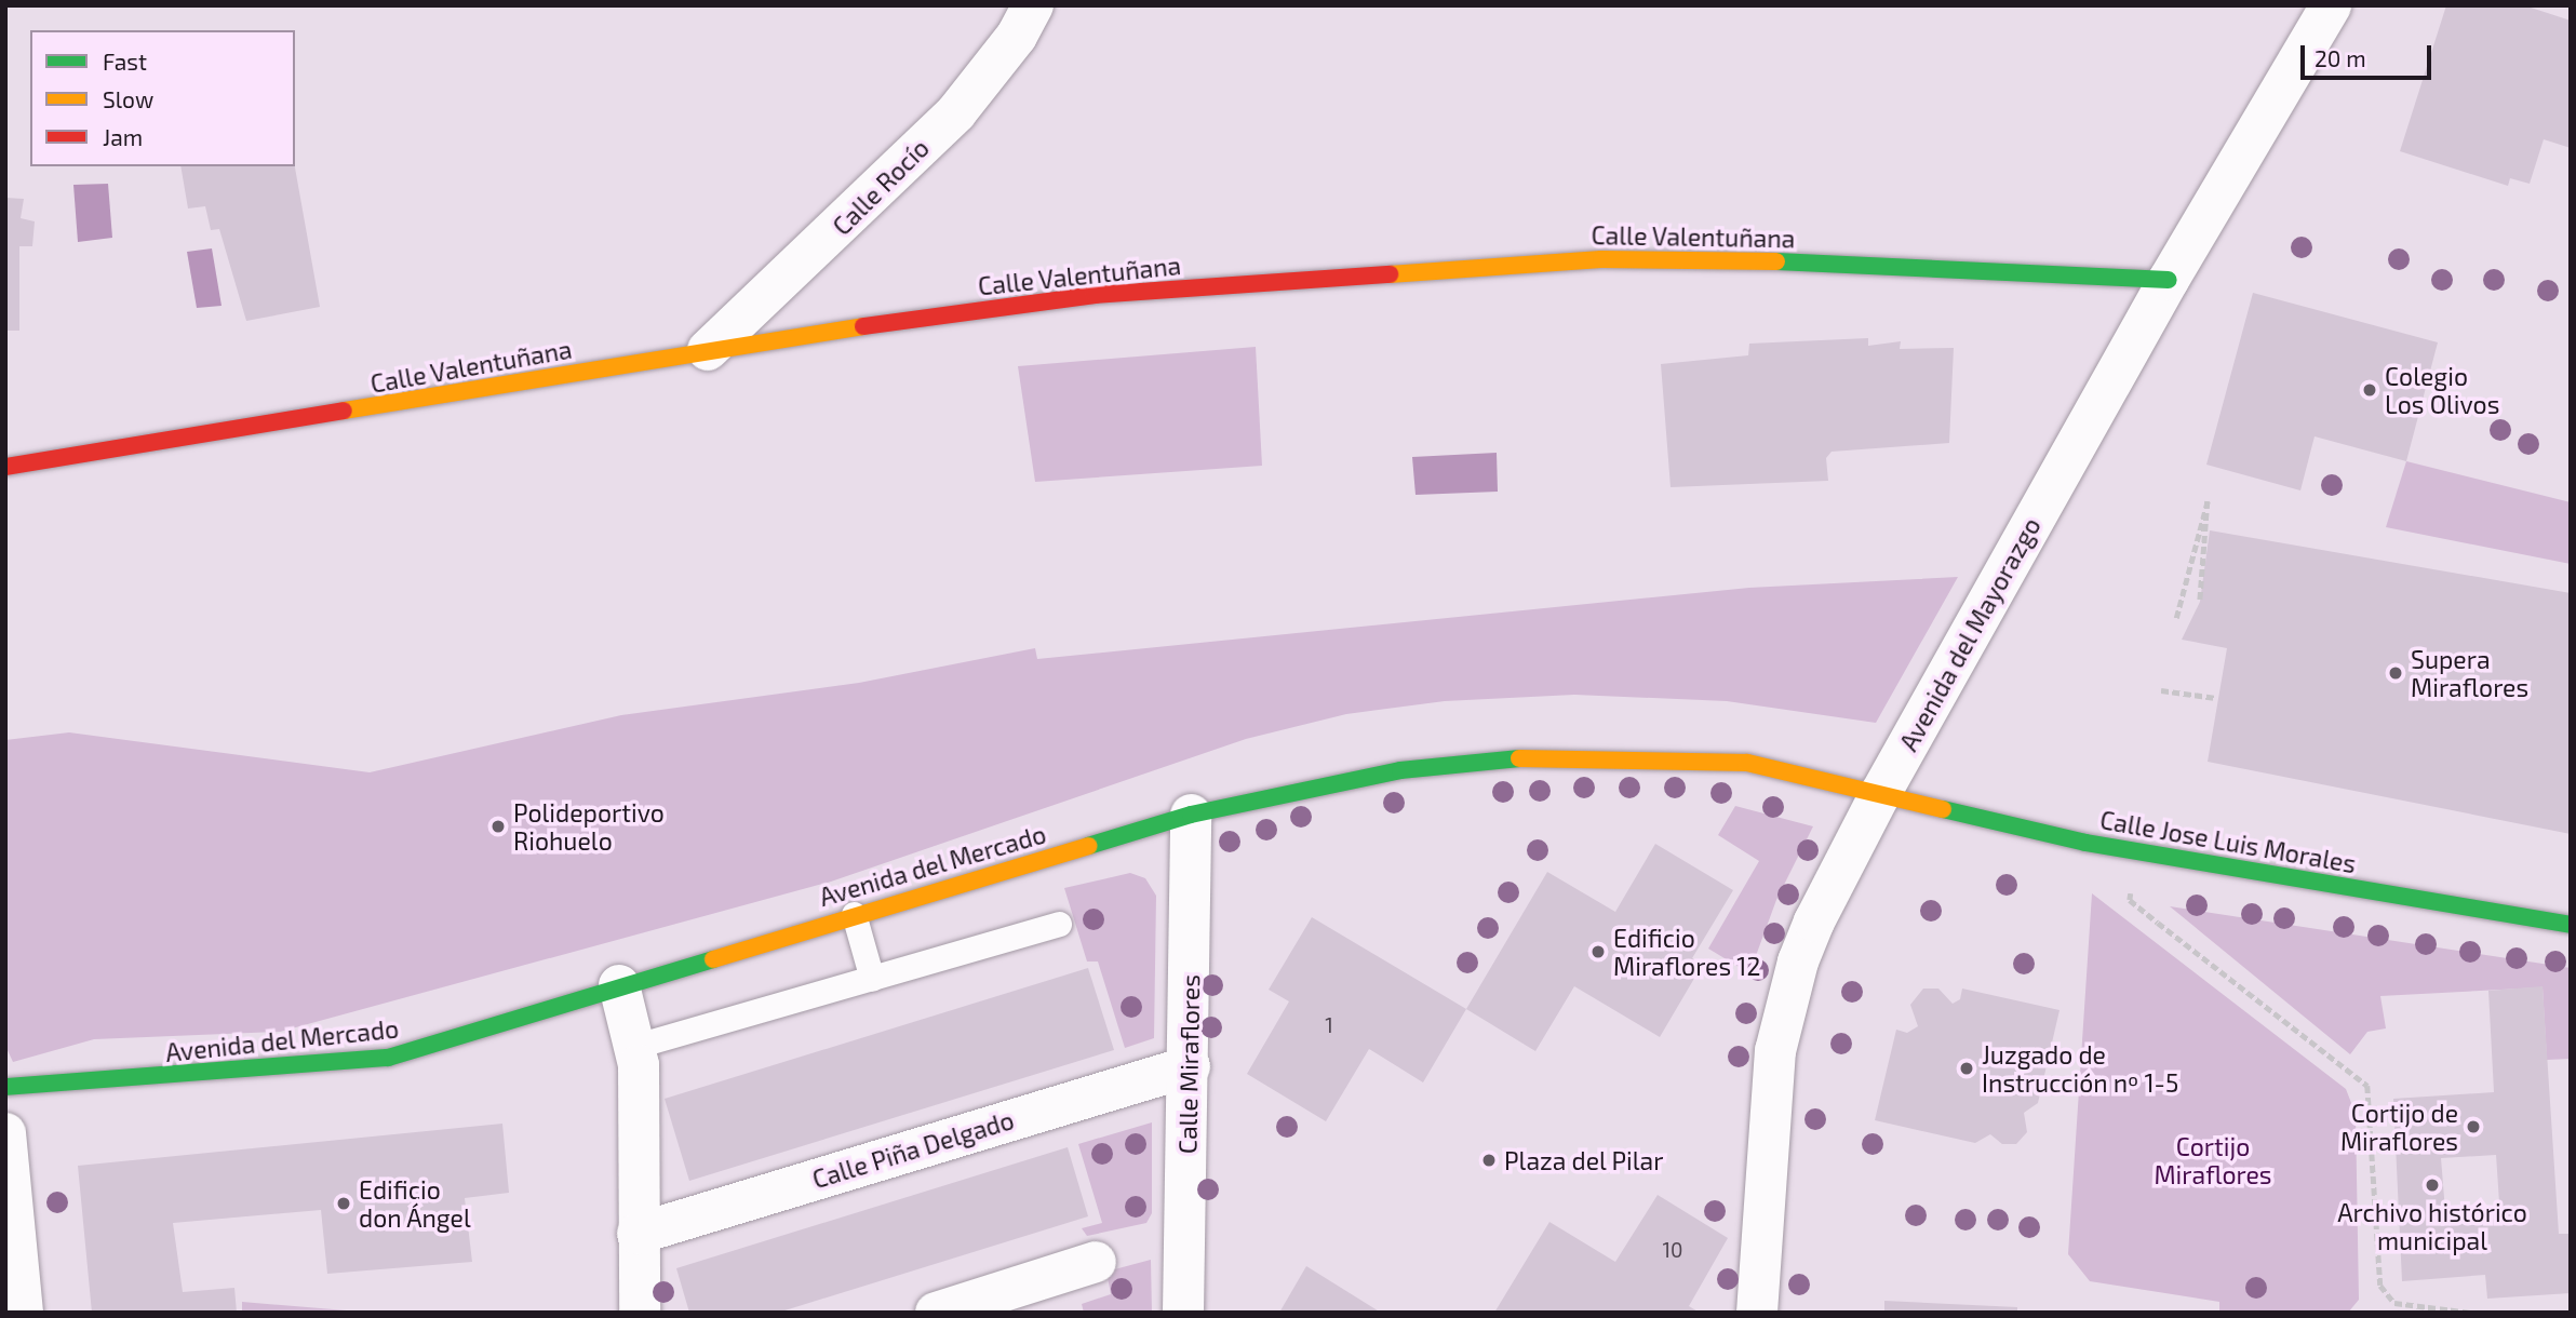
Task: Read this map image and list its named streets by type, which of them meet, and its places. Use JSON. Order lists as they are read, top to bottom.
{
  "streets": {
    "street": [
      "Calle Rocío",
      "Calle Valentuñana",
      "Avenida del Mayorazgo",
      "Calle Jose Luis Morales",
      "Avenida del Mercado",
      "Calle Miraflores",
      "Calle Piña Delgado"
    ]
  },
  "crossings": [
    ["Calle Rocío", "Calle Valentuñana"],
    ["Calle Valentuñana", "Avenida del Mayorazgo"],
    ["Avenida del Mayorazgo", "Calle Jose Luis Morales"],
    ["Avenida del Mayorazgo", "Avenida del Mercado"],
    ["Calle Jose Luis Morales", "Avenida del Mercado"],
    ["Avenida del Mercado", "Calle Miraflores"],
    ["Calle Miraflores", "Calle Piña Delgado"]
  ],
  "parks": ["Cortijo Miraflores"],
  "places": [
    "Colegio Los Olivos",
    "Supera Miraflores",
    "Polideportivo Riohuelo",
    "Edificio Miraflores 12",
    "Juzgado de Instrucción nº 1-5",
    "Cortijo de Miraflores",
    "Plaza del Pilar",
    "Archivo histórico municipal",
    "Edificio don Ángel"
  ],
  "house_numbers": ["1", "10"],
  "legend": ["Fast", "Slow", "Jam"],
  "scale_bar": "20 m"
}
